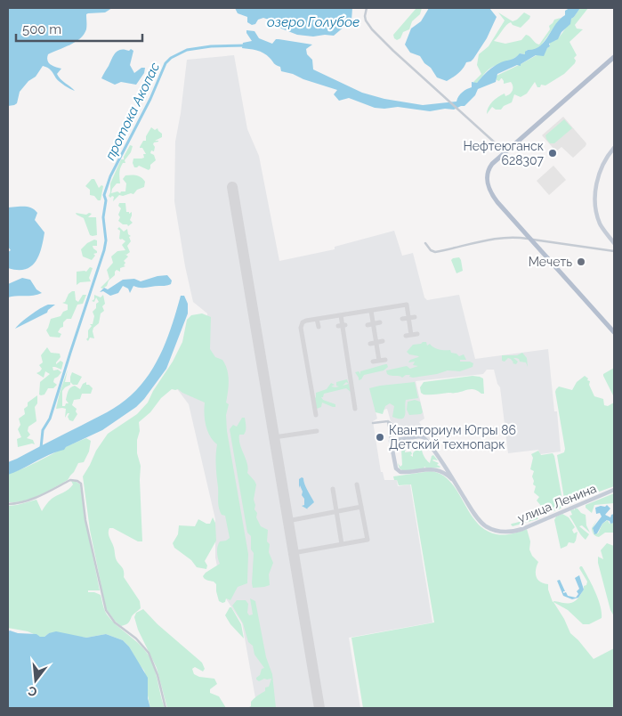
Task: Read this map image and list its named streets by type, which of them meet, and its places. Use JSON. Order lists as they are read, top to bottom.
{
  "streets": {
    "street": ["улица Ленина"]
  },
  "water": ["озеро Голубое", "протока Акопас"],
  "places": ["Нефтеюганск 628307", "Мечеть", "Кванториум Югры 86 Детский технопарк"],
  "scale_bar": "500 m",
  "north": "bottom"
}
